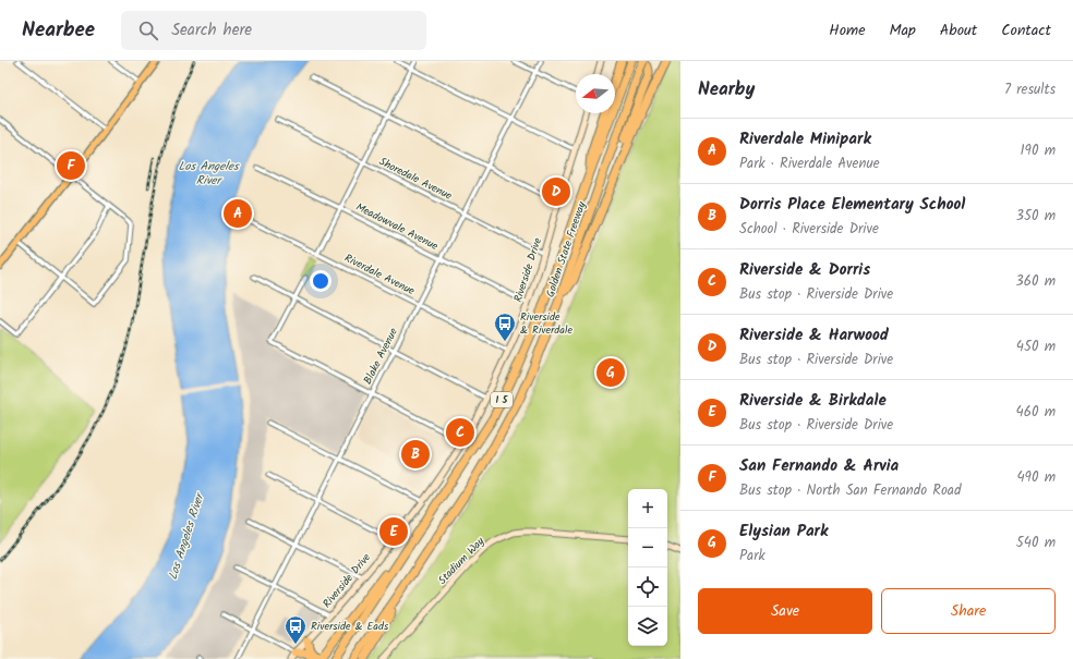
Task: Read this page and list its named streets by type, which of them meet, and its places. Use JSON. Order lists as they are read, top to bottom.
{
  "streets": {
    "highway": ["Golden State Freeway", "I 5"],
    "main road": ["Riverside Drive", "Stadium Way"],
    "street": [
      "Shoredale Avenue",
      "Meadowvale Avenue",
      "Riverdale Avenue",
      "Blake Avenue"
    ]
  },
  "crossings": [
    ["Shoredale Avenue", "Riverside Drive"],
    ["Shoredale Avenue", "Blake Avenue"],
    ["Meadowvale Avenue", "Riverside Drive"],
    ["Meadowvale Avenue", "Blake Avenue"],
    ["Riverside Drive", "Riverdale Avenue"],
    ["Riverdale Avenue", "Blake Avenue"]
  ],
  "water": ["Los Angeles River"],
  "places": {
    "bus stop": ["Riverside & Riverdale", "Riverside & Eads"]
  },
  "north": "left",
  "page": {
    "header": "Nearbee",
    "search": "Search here",
    "nav": [
      "Home",
      "Map",
      "About",
      "Contact"
    ],
    "heading": ["Nearby", "7 results"],
    "list": [
      {
        "mark": "A",
        "name": "Riverdale Minipark",
        "note": "Park · Riverdale Avenue",
        "value": "190 m"
      },
      {
        "mark": "B",
        "name": "Dorris Place Elementary School",
        "note": "School · Riverside Drive",
        "value": "350 m"
      },
      {
        "mark": "C",
        "name": "Riverside & Dorris",
        "note": "Bus stop · Riverside Drive",
        "value": "360 m"
      },
      {
        "mark": "D",
        "name": "Riverside & Harwood",
        "note": "Bus stop · Riverside Drive",
        "value": "450 m"
      },
      {
        "mark": "E",
        "name": "Riverside & Birkdale",
        "note": "Bus stop · Riverside Drive",
        "value": "460 m"
      },
      {
        "mark": "F",
        "name": "San Fernando & Arvia",
        "note": "Bus stop · North San Fernando Road",
        "value": "490 m"
      },
      {
        "mark": "G",
        "name": "Elysian Park",
        "note": "Park",
        "value": "540 m"
      }
    ],
    "pins": [
      "F",
      "D",
      "A",
      "G",
      "C",
      "B",
      "E"
    ],
    "map_buttons": ["+", "−"],
    "buttons": ["Save", "Share"]
  }
}
